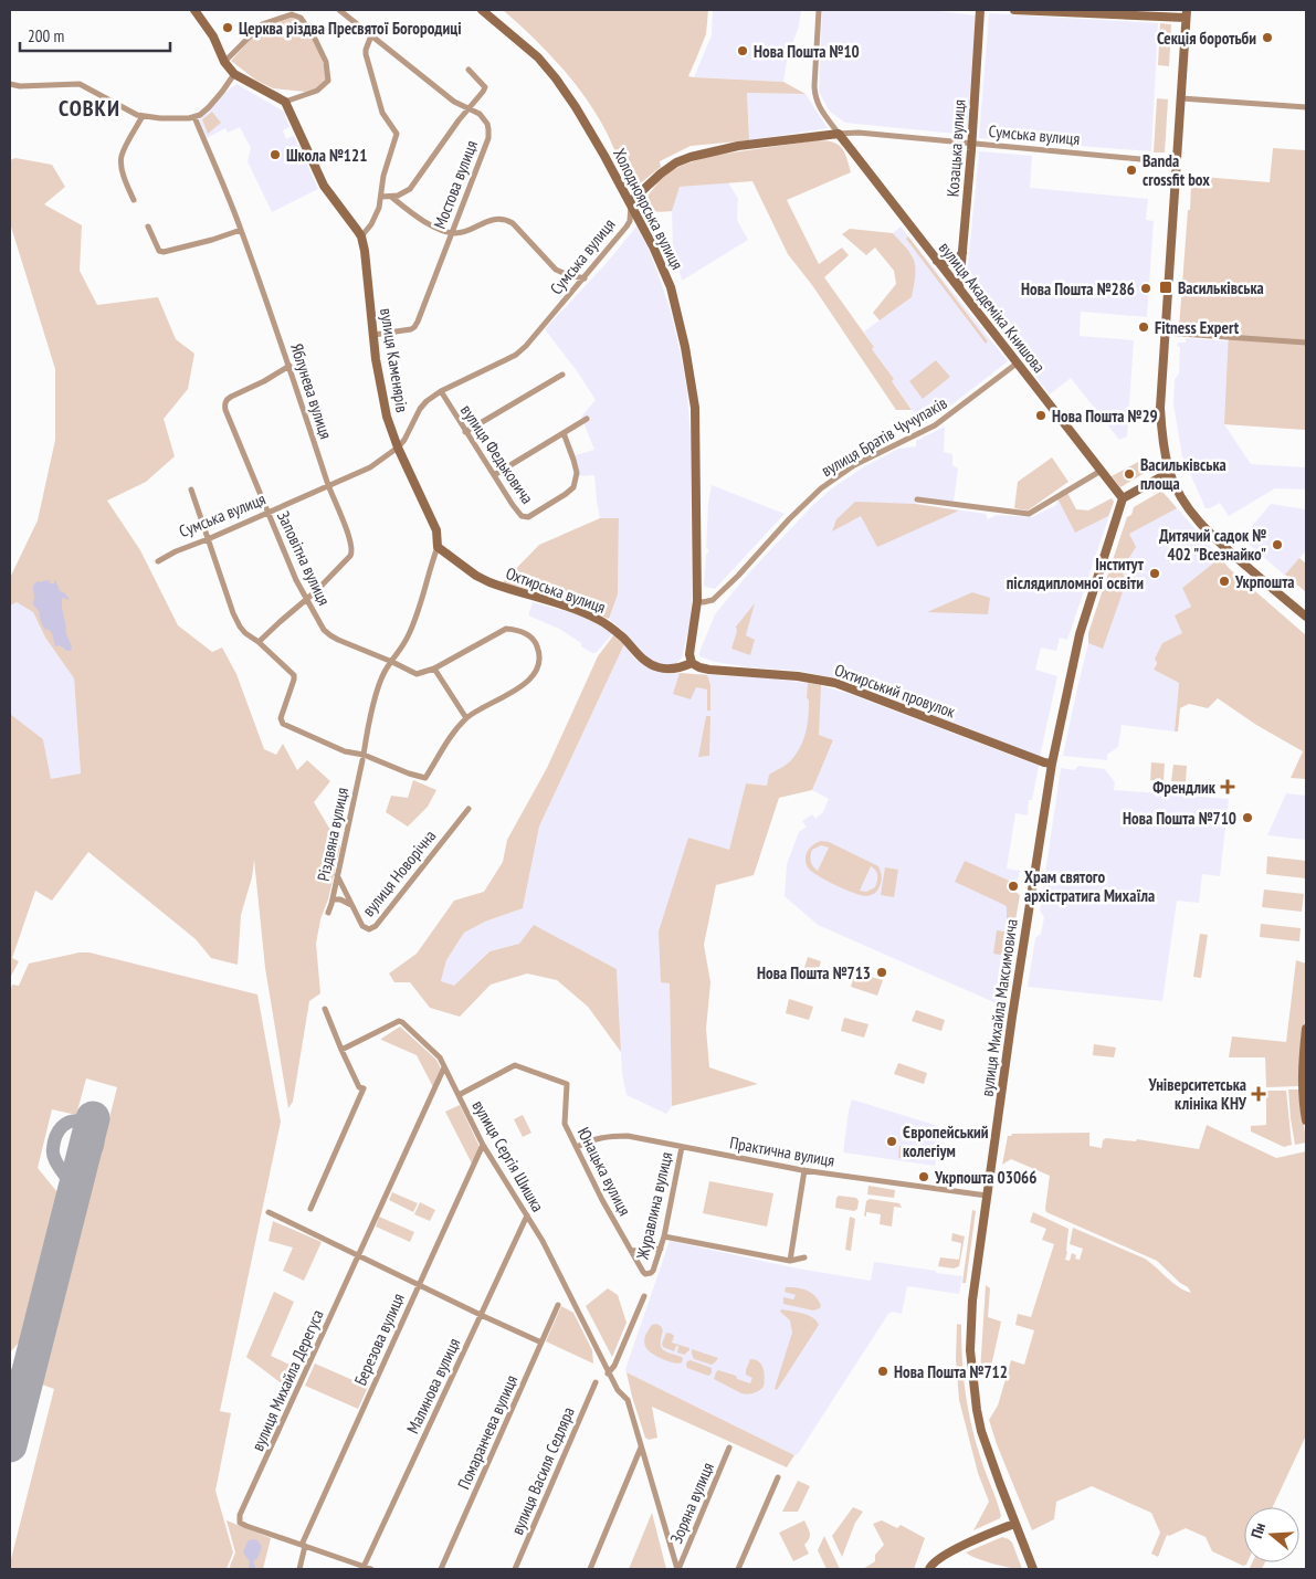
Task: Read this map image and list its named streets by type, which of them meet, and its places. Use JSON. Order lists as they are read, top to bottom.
{
  "streets": {
    "main road": [
      "Сумська вулиця",
      "Козацька вулиця",
      "Холодноярська вулиця",
      "вулиця Академіка Книшова",
      "вулиця Каменярів",
      "Охтирська вулиця",
      "Охтирський провулок",
      "вулиця Михайла Максимовича"
    ],
    "street": [
      "Мостова вулиця",
      "Яблунева вулиця",
      "вулиця Братів Чучупаків",
      "вулиця Федьковича",
      "Заповітна вулиця",
      "Різдвяна вулиця",
      "вулиця Новорічна",
      "Практична вулиця",
      "вулиця Сергія Шишка",
      "Юнацька вулиця",
      "Журавлина вулиця",
      "Березова вулиця",
      "вулиця Михайла Дерегуса",
      "Малинова вулиця",
      "Помаранчева вулиця",
      "вулиця Василя Седляра",
      "Зоряна вулиця"
    ]
  },
  "crossings": [
    ["Сумська вулиця", "Козацька вулиця"],
    ["Сумська вулиця", "Холодноярська вулиця"],
    ["Сумська вулиця", "вулиця Академіка Книшова"],
    ["Сумська вулиця", "вулиця Каменярів"],
    ["Сумська вулиця", "Яблунева вулиця"],
    ["Сумська вулиця", "вулиця Федьковича"],
    ["Сумська вулиця", "Заповітна вулиця"],
    ["Козацька вулиця", "вулиця Академіка Книшова"],
    ["Мостова вулиця", "вулиця Каменярів"],
    ["Холодноярська вулиця", "вулиця Братів Чучупаків"],
    ["Холодноярська вулиця", "Охтирська вулиця"],
    ["Холодноярська вулиця", "Охтирський провулок"],
    ["вулиця Академіка Книшова", "вулиця Братів Чучупаків"],
    ["вулиця Академіка Книшова", "вулиця Михайла Максимовича"],
    ["вулиця Каменярів", "Охтирська вулиця"],
    ["Яблунева вулиця", "Заповітна вулиця"],
    ["Охтирська вулиця", "Охтирський провулок"],
    ["Охтирський провулок", "вулиця Михайла Максимовича"],
    ["Різдвяна вулиця", "вулиця Новорічна"],
    ["вулиця Михайла Максимовича", "Практична вулиця"],
    ["Практична вулиця", "Юнацька вулиця"],
    ["Практична вулиця", "Журавлина вулиця"],
    ["вулиця Сергія Шишка", "Юнацька вулиця"],
    ["вулиця Сергія Шишка", "Березова вулиця"],
    ["вулиця Сергія Шишка", "вулиця Михайла Дерегуса"],
    ["вулиця Сергія Шишка", "Малинова вулиця"],
    ["вулиця Сергія Шишка", "Зоряна вулиця"],
    ["Юнацька вулиця", "Журавлина вулиця"],
    ["Березова вулиця", "вулиця Михайла Дерегуса"]
  ],
  "districts": ["СОВКИ"],
  "places": {
    "other": [
      "Церква різдва Пресвятої Богородиці",
      "Секція боротьби",
      "Нова Пошта №10",
      "Школа №121",
      "Banda crossfit box",
      "Нова Пошта №286",
      "Fitness Expert",
      "Нова Пошта №29",
      "Васильківська площа",
      "Дитячий садок № 402 \"Всезнайко\"",
      "Інститут післядипломної освіти",
      "Укрпошта",
      "Нова Пошта №710",
      "Храм святого архістратига Михаїла",
      "Нова Пошта №713",
      "Європейський колегіум",
      "Укрпошта 03066",
      "Нова Пошта №712"
    ],
    "transit": ["Васильківська"],
    "health": ["Френдлик", "Університетська клініка КНУ"]
  },
  "scale_bar": "200 m",
  "north": "left"
}
